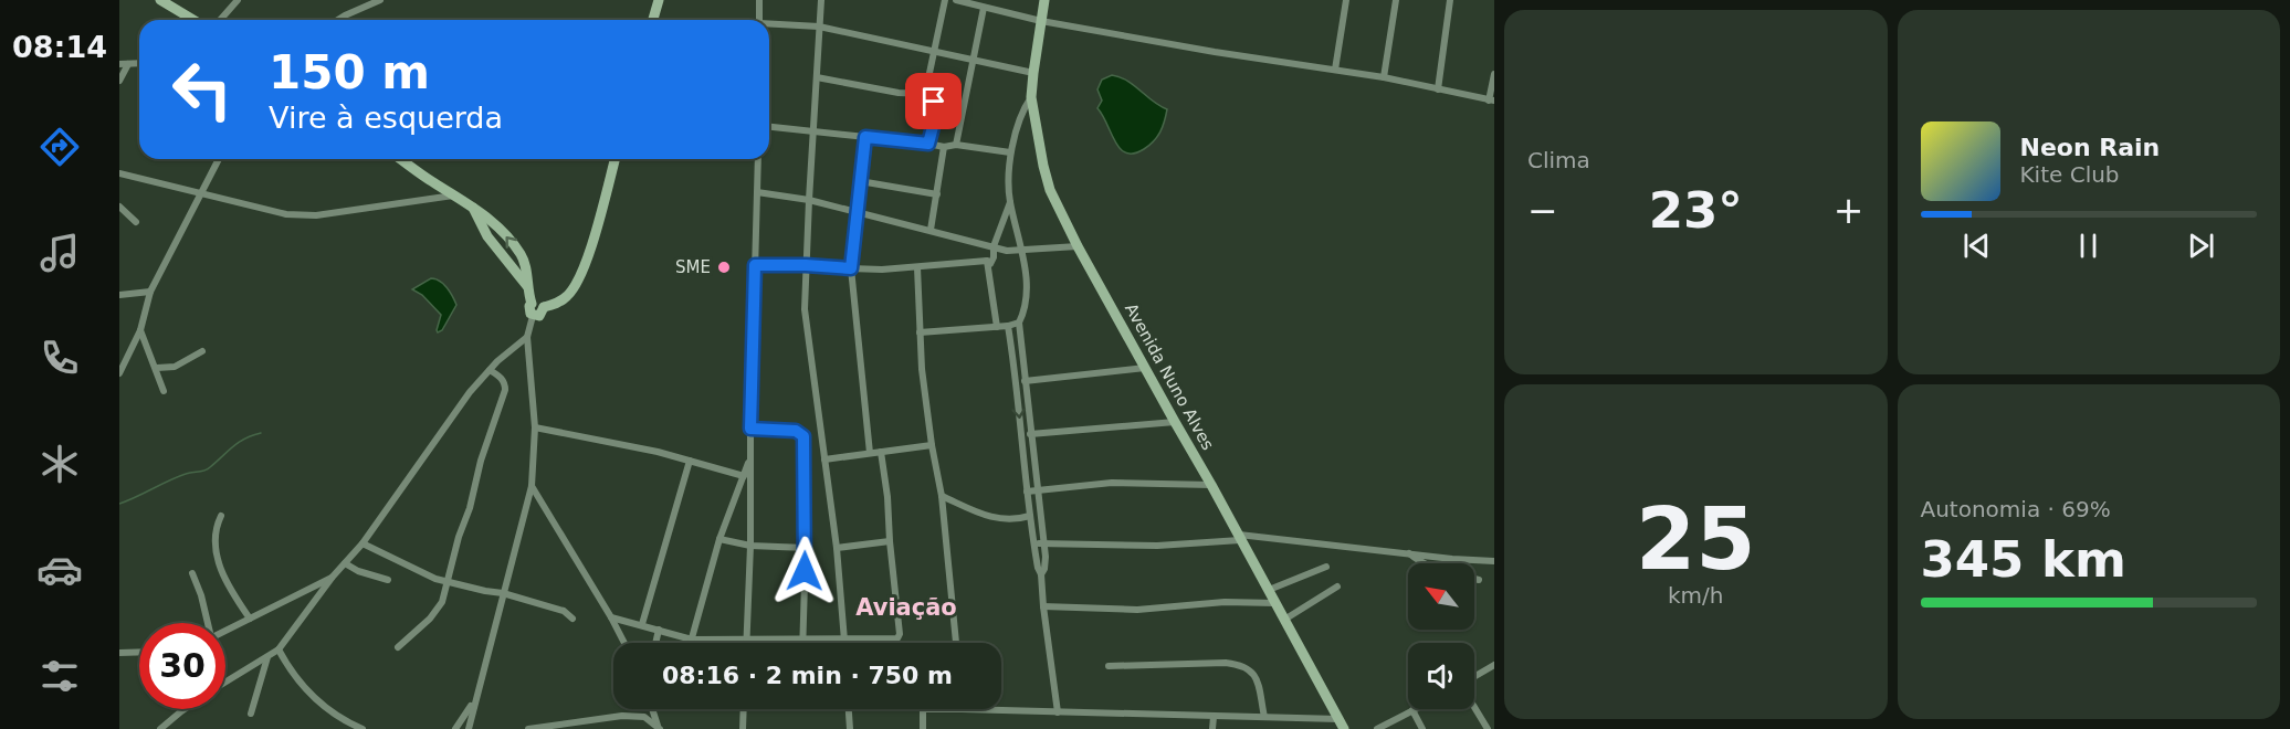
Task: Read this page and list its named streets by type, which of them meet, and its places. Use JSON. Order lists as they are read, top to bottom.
{
  "streets": {
    "street": ["Avenida Nuno Alves"]
  },
  "districts": ["Aviação"],
  "places": ["SME"],
  "north": "top left",
  "page": {
    "tabs": "08:14",
    "tile": [
      "Clima",
      ["25", "km/h"],
      ["Autonomia · 69%", "345 km"]
    ],
    "turn": ["150 m", "Vire à esquerda"],
    "song": ["Neon Rain", "Kite Club"],
    "heat": ["−", "23°", "+"],
    "limit": "30",
    "trip": "08:16 · 2 min · 750 m"
  }
}
